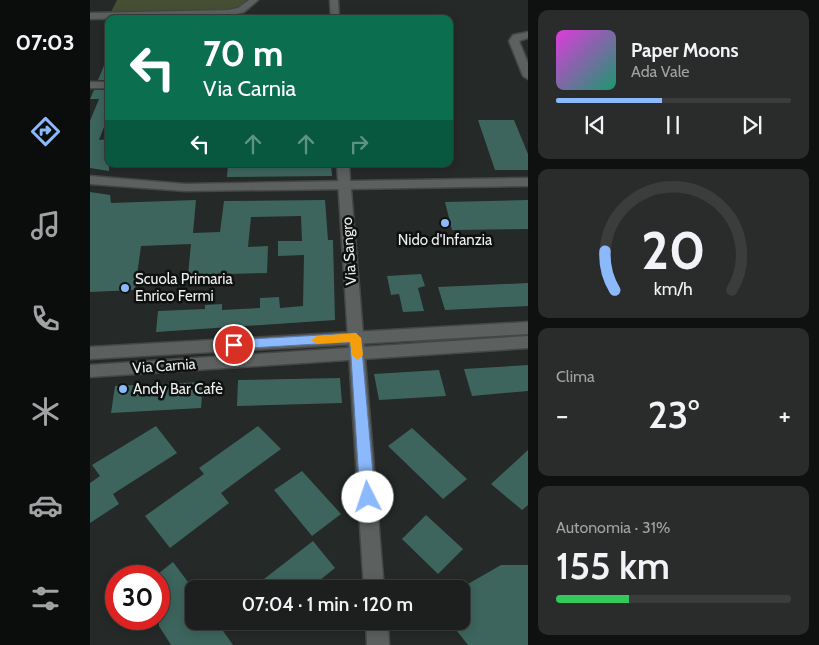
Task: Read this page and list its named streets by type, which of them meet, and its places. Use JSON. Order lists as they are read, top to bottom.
{
  "streets": {
    "street": ["Via Sangro", "Via Carnia"]
  },
  "crossings": [
    ["Via Sangro", "Via Carnia"]
  ],
  "places": ["Nido d'Infanzia", "Scuola Primaria Enrico Fermi", "Andy Bar Cafè"],
  "page": {
    "tabs": "07:03",
    "turn": ["70 m", "Via Carnia"],
    "song": ["Paper Moons", "Ada Vale"],
    "tile": [
      "Clima",
      ["Autonomia · 31%", "155 km"]
    ],
    "heat": ["−", "23°", "+"],
    "limit": "30",
    "trip": "07:04 · 1 min · 120 m",
    "gauge": ["20", "km/h"]
  }
}
